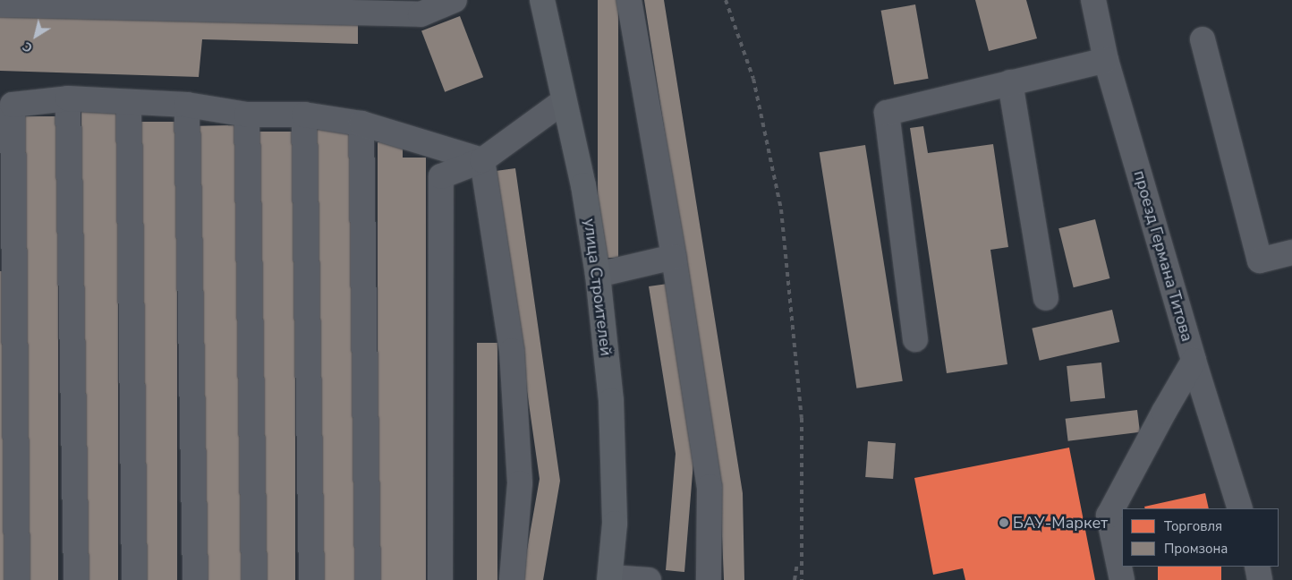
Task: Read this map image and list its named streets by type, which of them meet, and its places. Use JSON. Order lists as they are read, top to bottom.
{
  "streets": {
    "main road": ["улица Строителей"],
    "street": ["проезд Германа Титова"]
  },
  "places": ["БАУ-Маркет"],
  "legend": ["Торговля", "Промзона"],
  "north": "bottom left"
}
